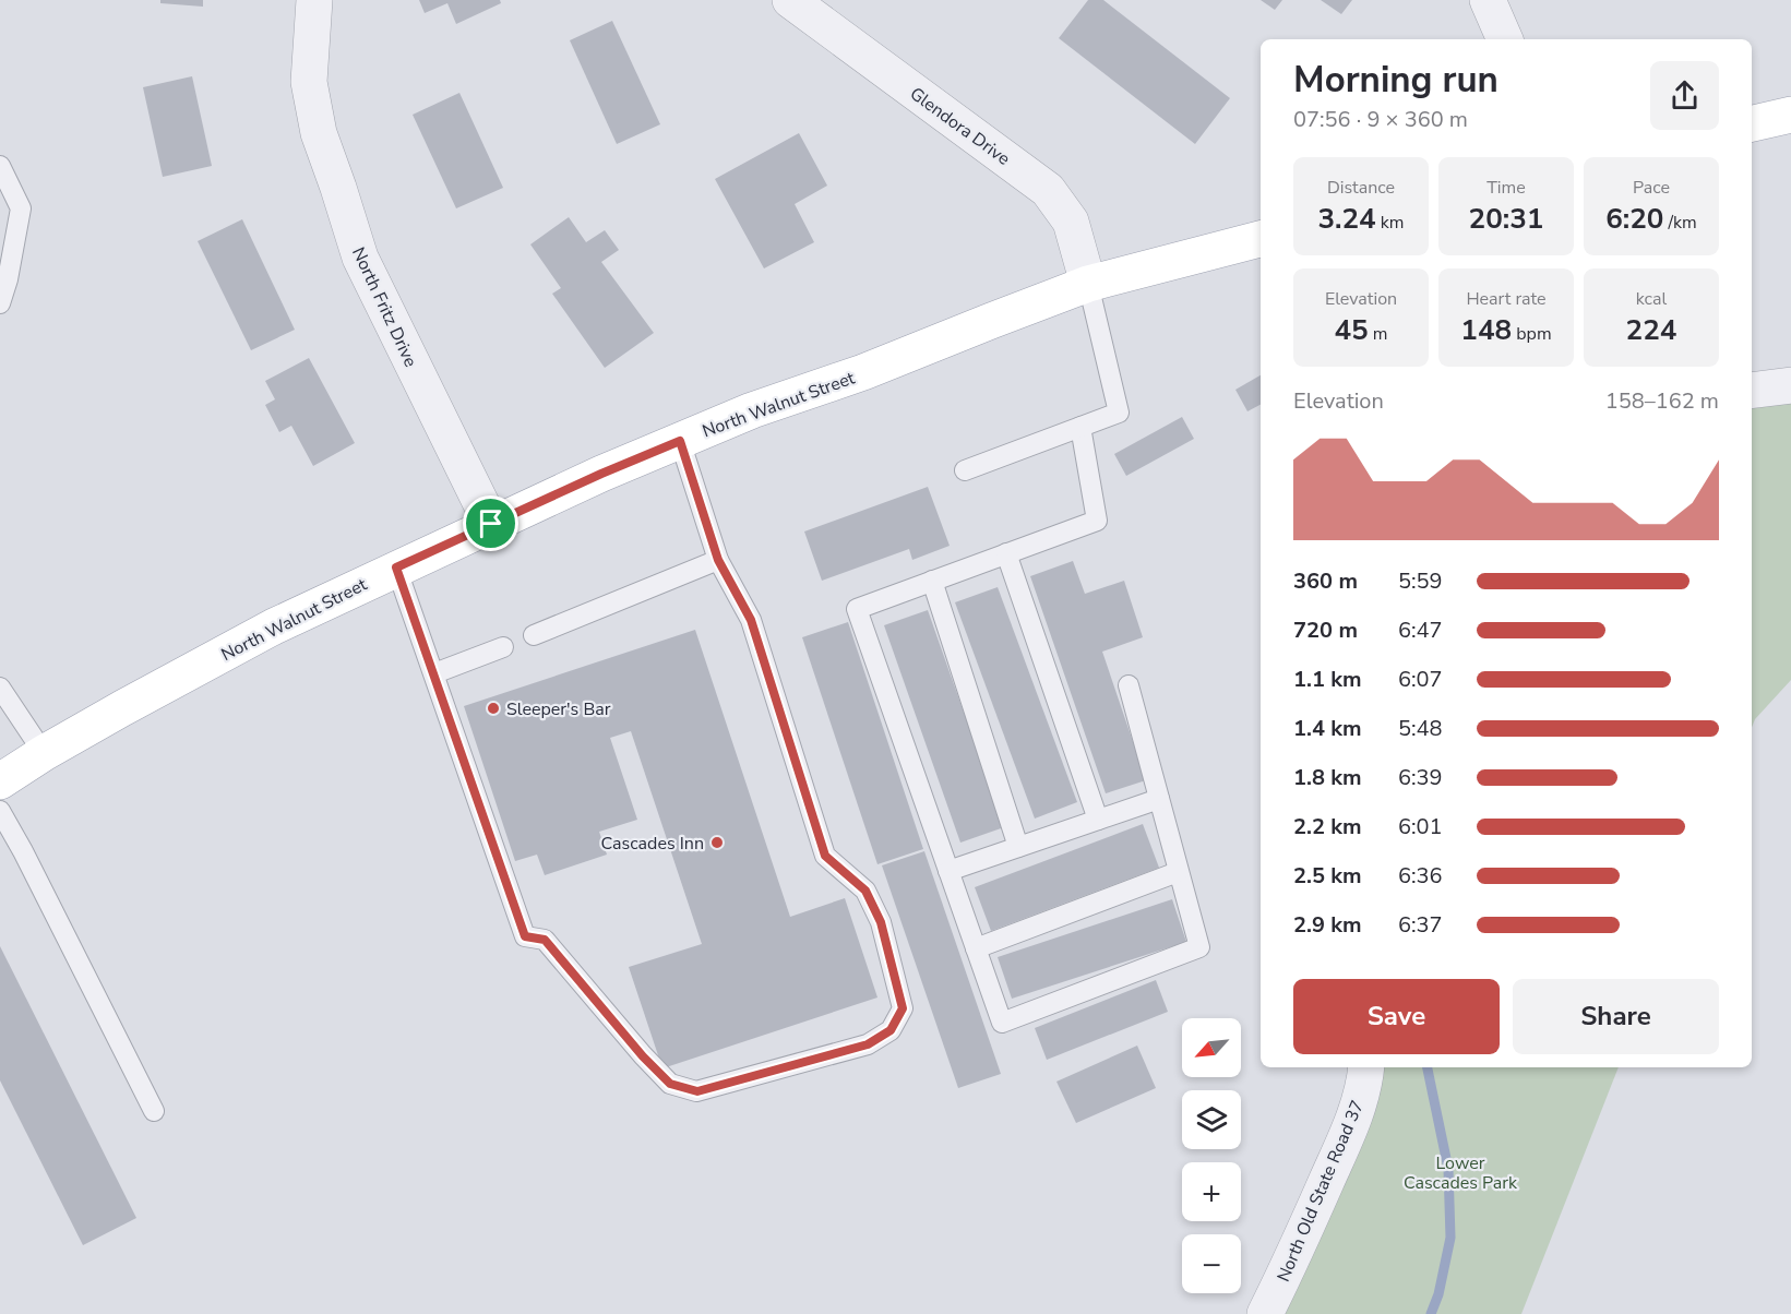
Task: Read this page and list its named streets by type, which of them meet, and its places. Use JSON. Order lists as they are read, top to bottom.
{
  "streets": {
    "main road": ["North Walnut Street"],
    "street": ["Glendora Drive", "North Fritz Drive", "North Old State Road 37"]
  },
  "crossings": [
    ["Glendora Drive", "North Walnut Street"],
    ["North Fritz Drive", "North Walnut Street"]
  ],
  "parks": ["Lower Cascades Park"],
  "places": ["Sleeper's Bar", "Cascades Inn"],
  "north": "bottom left",
  "page": {
    "heading": ["Morning run", "07:56 · 9 × 360 m"],
    "stats": [
      ["Distance", "3.24 km"],
      ["Time", "20:31"],
      ["Pace", "6:20 /km"],
      ["Elevation", "45 m"],
      ["Heart rate", "148 bpm"],
      ["kcal", "224"]
    ],
    "chart": ["Elevation", "158–162 m"],
    "list": [
      {
        "name": "360 m",
        "note": "5:59"
      },
      {
        "name": "720 m",
        "note": "6:47"
      },
      {
        "name": "1.1 km",
        "note": "6:07"
      },
      {
        "name": "1.4 km",
        "note": "5:48"
      },
      {
        "name": "1.8 km",
        "note": "6:39"
      },
      {
        "name": "2.2 km",
        "note": "6:01"
      },
      {
        "name": "2.5 km",
        "note": "6:36"
      },
      {
        "name": "2.9 km",
        "note": "6:37"
      }
    ],
    "buttons": ["Save", "Share"],
    "map_buttons": ["+", "−"]
  }
}
